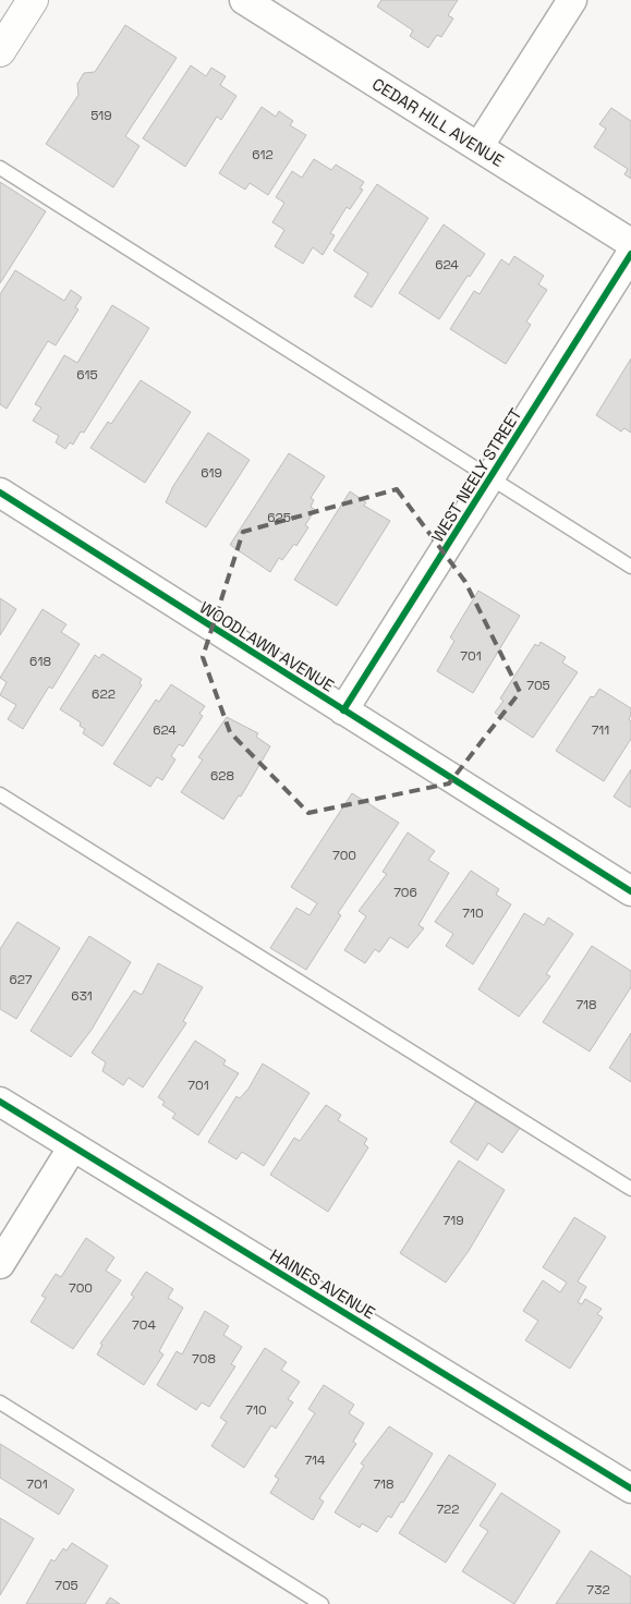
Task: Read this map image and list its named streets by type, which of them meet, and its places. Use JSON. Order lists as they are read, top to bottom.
{
  "streets": {
    "street": [
      "CEDAR HILL AVENUE",
      "WEST NEELY STREET",
      "WOODLAWN AVENUE",
      "HAINES AVENUE"
    ]
  },
  "crossings": [
    ["WEST NEELY STREET", "WOODLAWN AVENUE"]
  ],
  "house_numbers": [
    "519",
    "612",
    "624",
    "615",
    "619",
    "625",
    "701",
    "618",
    "705",
    "622",
    "624",
    "711",
    "628",
    "700",
    "706",
    "710",
    "627",
    "631",
    "718",
    "701",
    "719",
    "700",
    "704",
    "708",
    "710",
    "714",
    "701",
    "718",
    "722",
    "705",
    "732"
  ]
}
